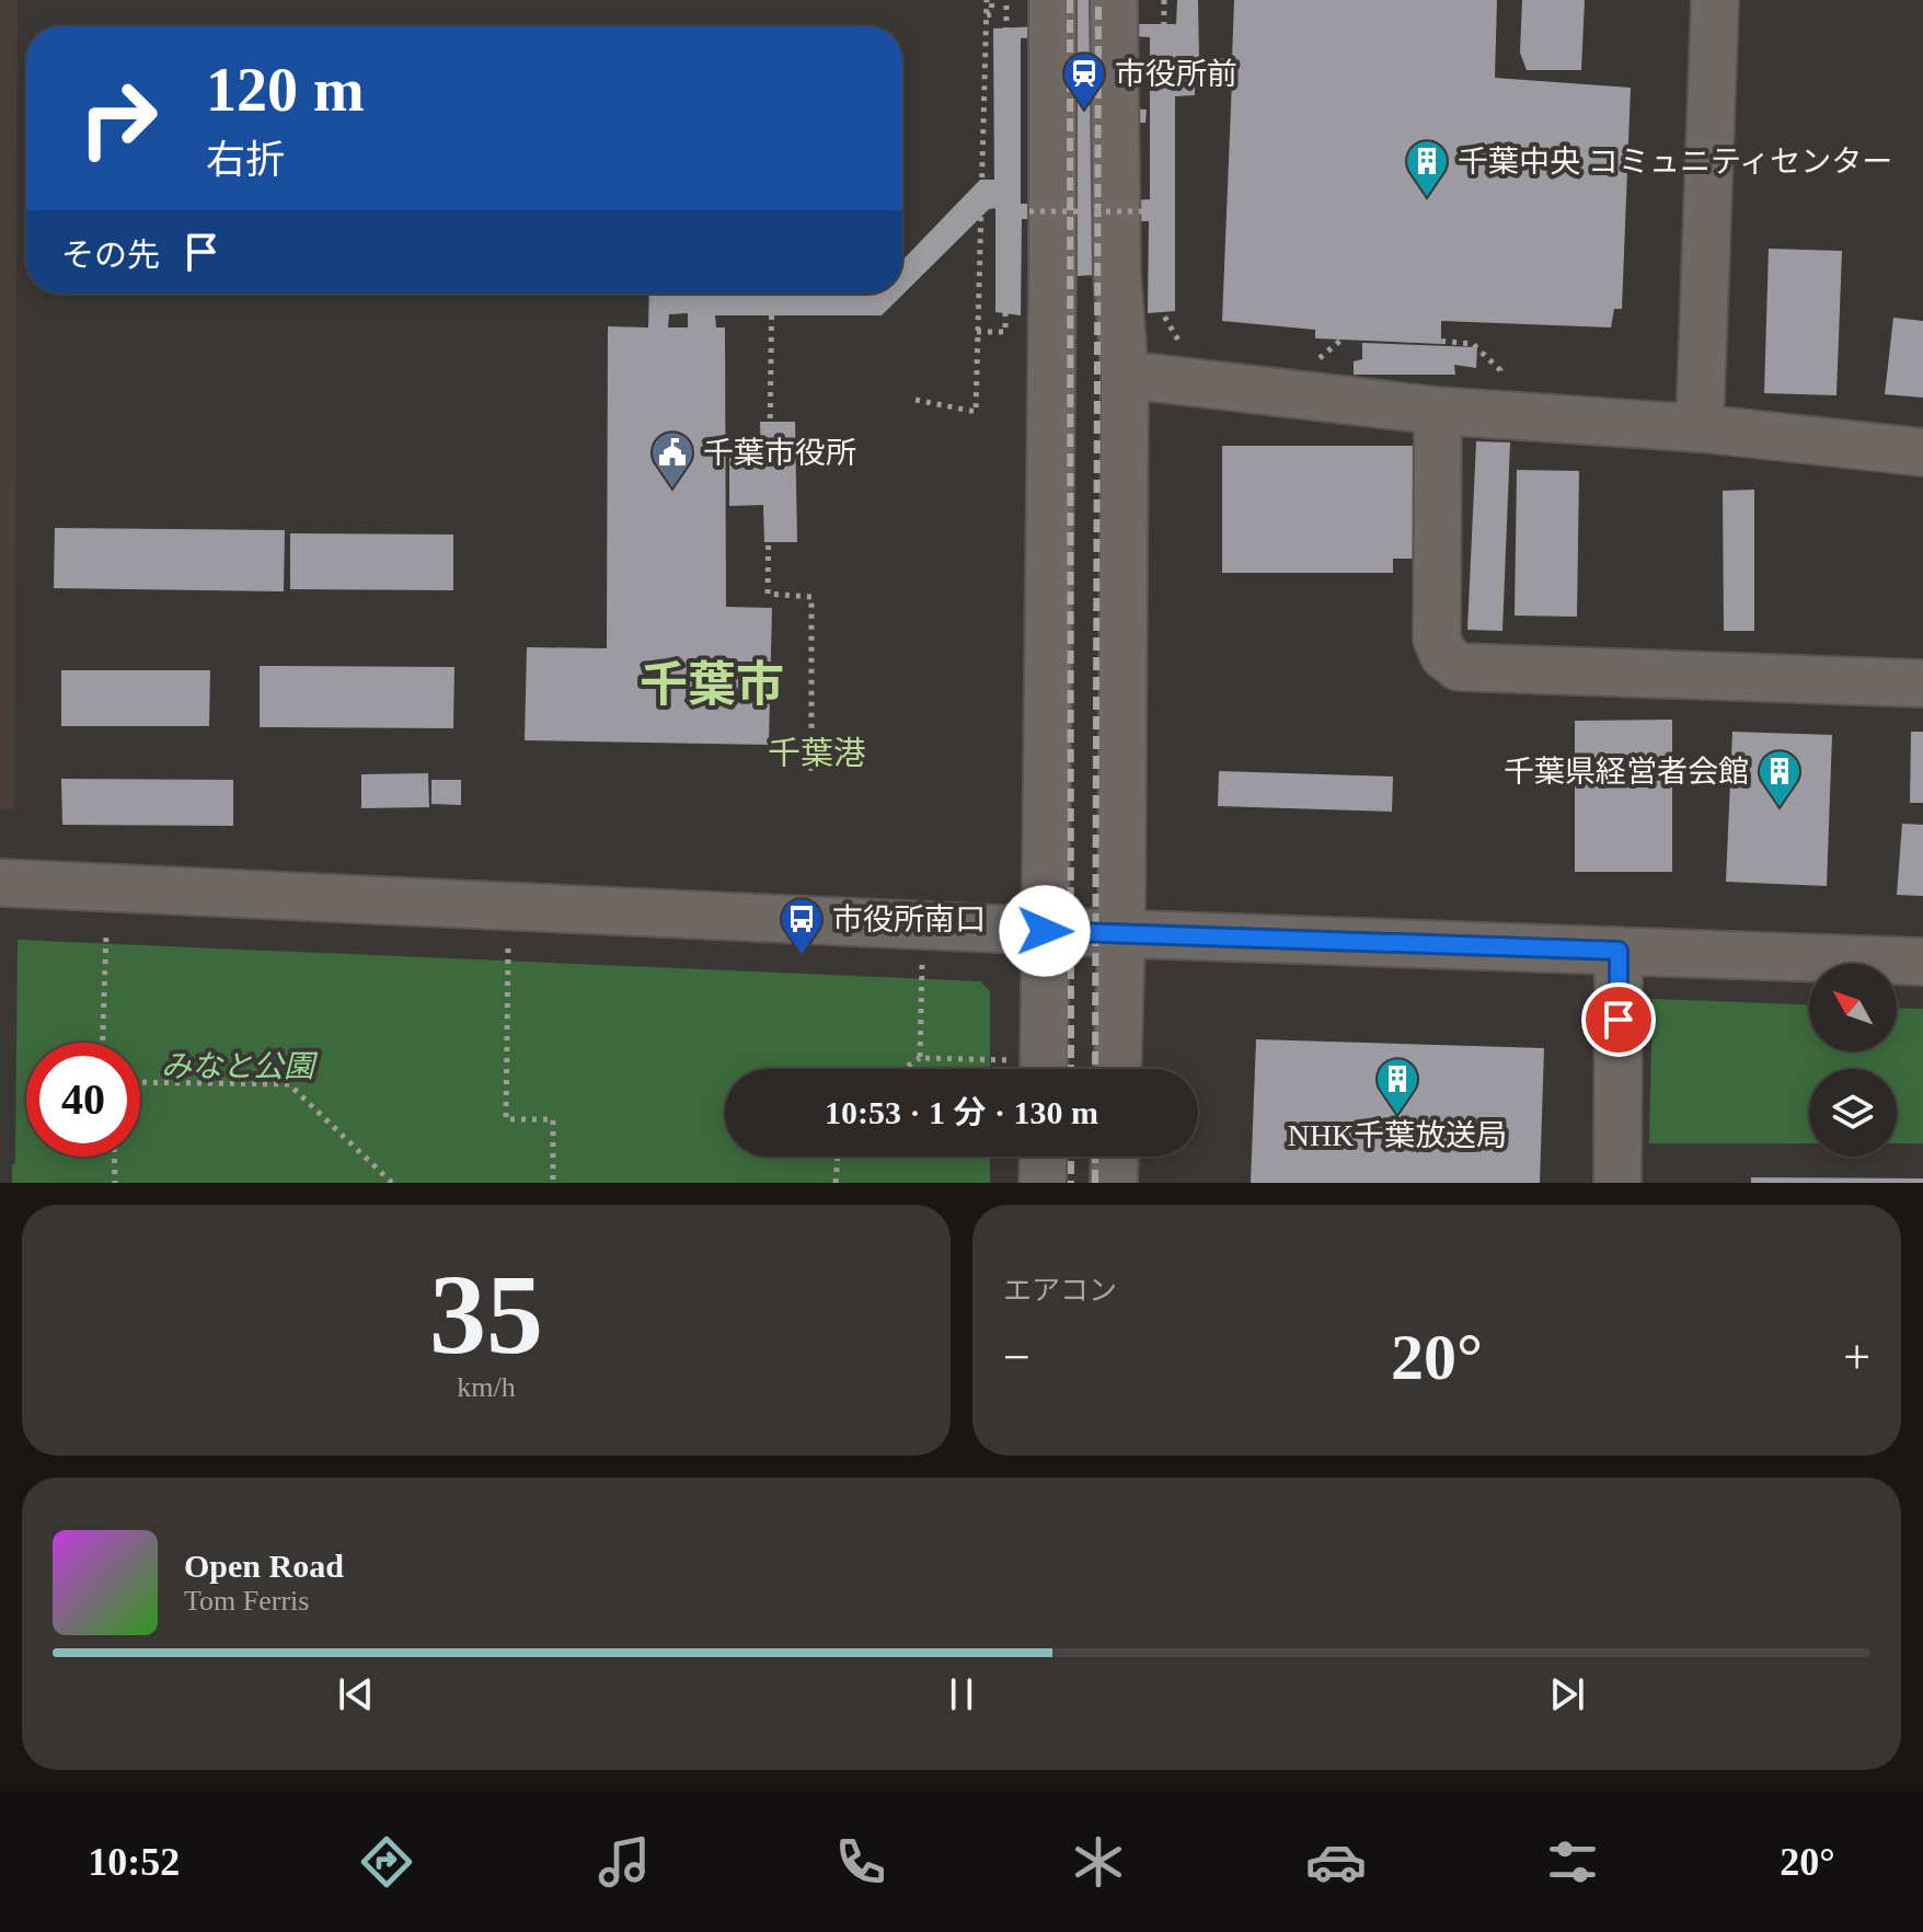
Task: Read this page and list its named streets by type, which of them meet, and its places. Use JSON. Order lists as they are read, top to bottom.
{
  "districts": ["千葉市", "千葉港"],
  "parks": ["みなと公園"],
  "places": {
    "station": ["市役所前"],
    "building": ["千葉中央 コミュニティセンター", "千葉県経営者会館", "NHK千葉放送局"],
    "public building": ["千葉市役所"],
    "bus stop": ["市役所南口"]
  },
  "north": "top left",
  "page": {
    "turn": ["120 m", "右折"],
    "then": "その先",
    "limit": "40",
    "trip": "10:53 · 1 分 · 130 m",
    "tile": [
      ["35", "km/h"],
      "エアコン"
    ],
    "heat": ["−", "20°", "+"],
    "song": ["Open Road", "Tom Ferris"],
    "tabs": ["10:52", "20°"]
  }
}
